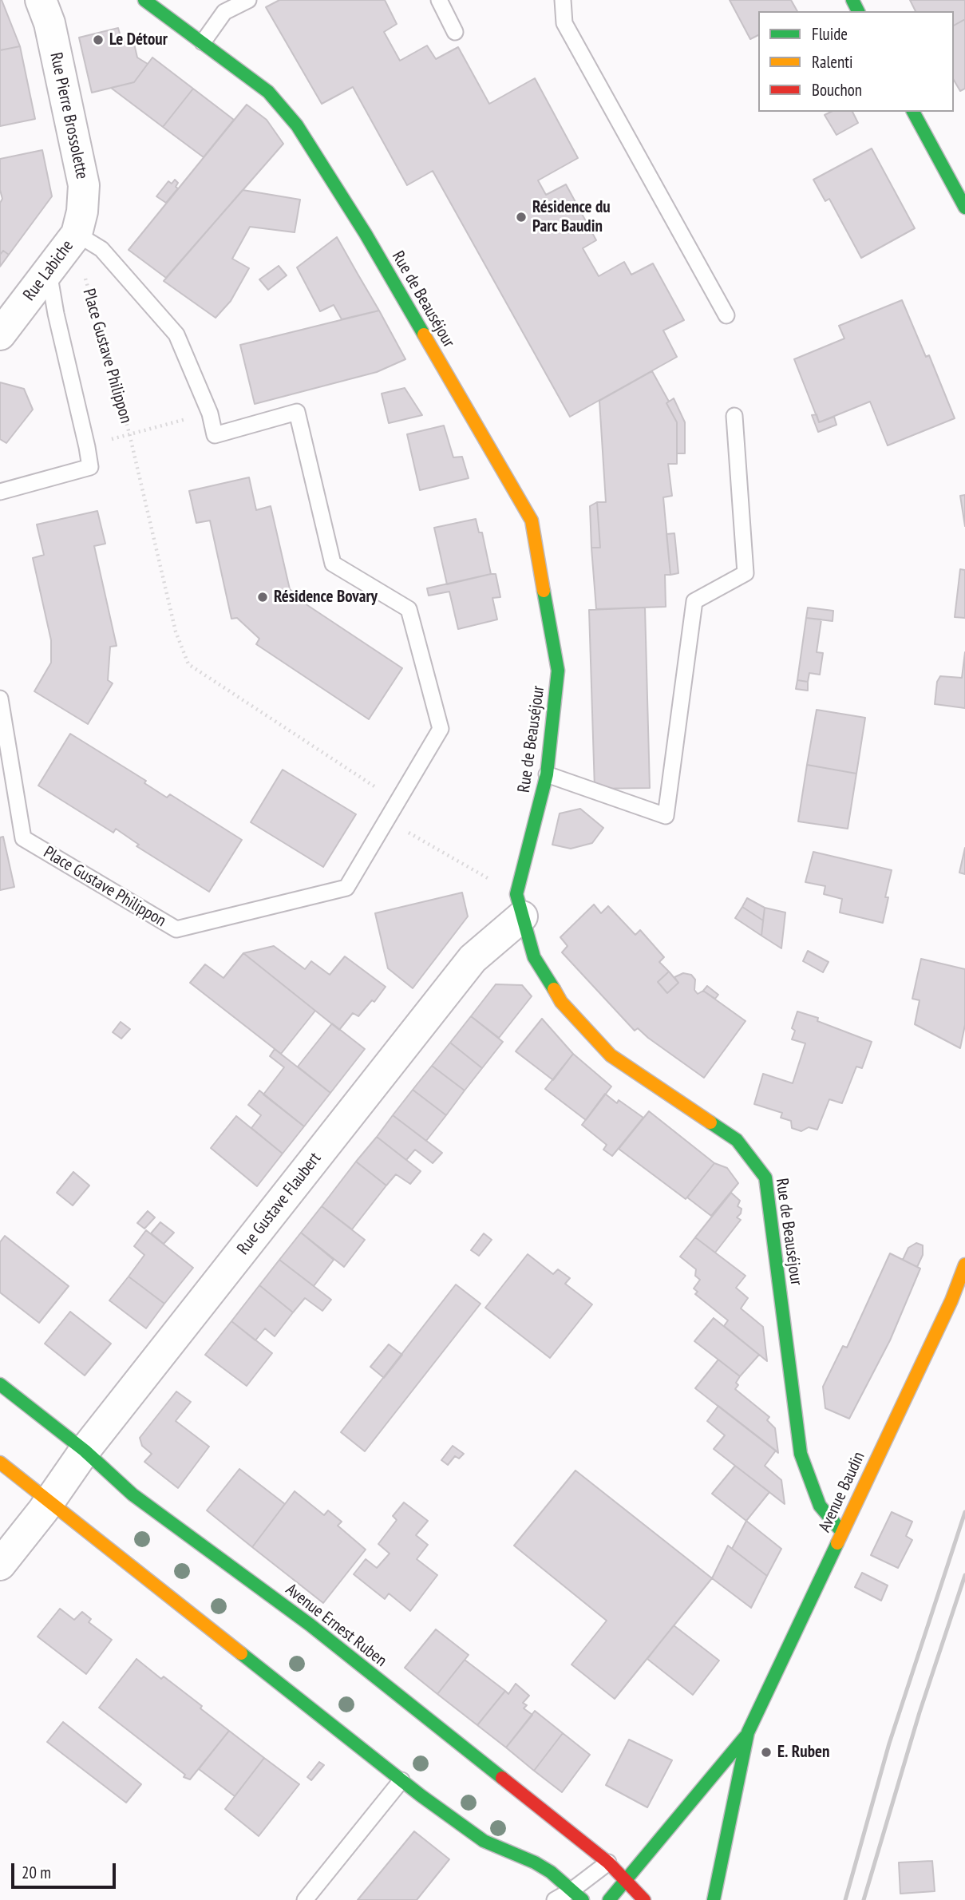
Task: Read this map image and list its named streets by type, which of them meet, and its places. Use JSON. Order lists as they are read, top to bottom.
{
  "streets": {
    "street": [
      "Rue Pierre Brossolette",
      "Rue Labiche",
      "Rue de Beauséjour",
      "Rue Gustave Flaubert",
      "Avenue Baudin",
      "Avenue Ernest Ruben"
    ],
    "lane": ["Place Gustave Philippon"]
  },
  "crossings": [
    ["Rue Pierre Brossolette", "Rue Labiche"],
    ["Rue Pierre Brossolette", "Place Gustave Philippon"],
    ["Rue Labiche", "Place Gustave Philippon"],
    ["Rue de Beauséjour", "Rue Gustave Flaubert"],
    ["Rue de Beauséjour", "Avenue Baudin"],
    ["Rue Gustave Flaubert", "Avenue Ernest Ruben"],
    ["Avenue Baudin", "Avenue Ernest Ruben"]
  ],
  "places": [
    "Le Détour",
    "Résidence du Parc Baudin",
    "Résidence Bovary",
    "E. Ruben"
  ],
  "legend": ["Fluide", "Ralenti", "Bouchon"],
  "scale_bar": "20 m"
}
